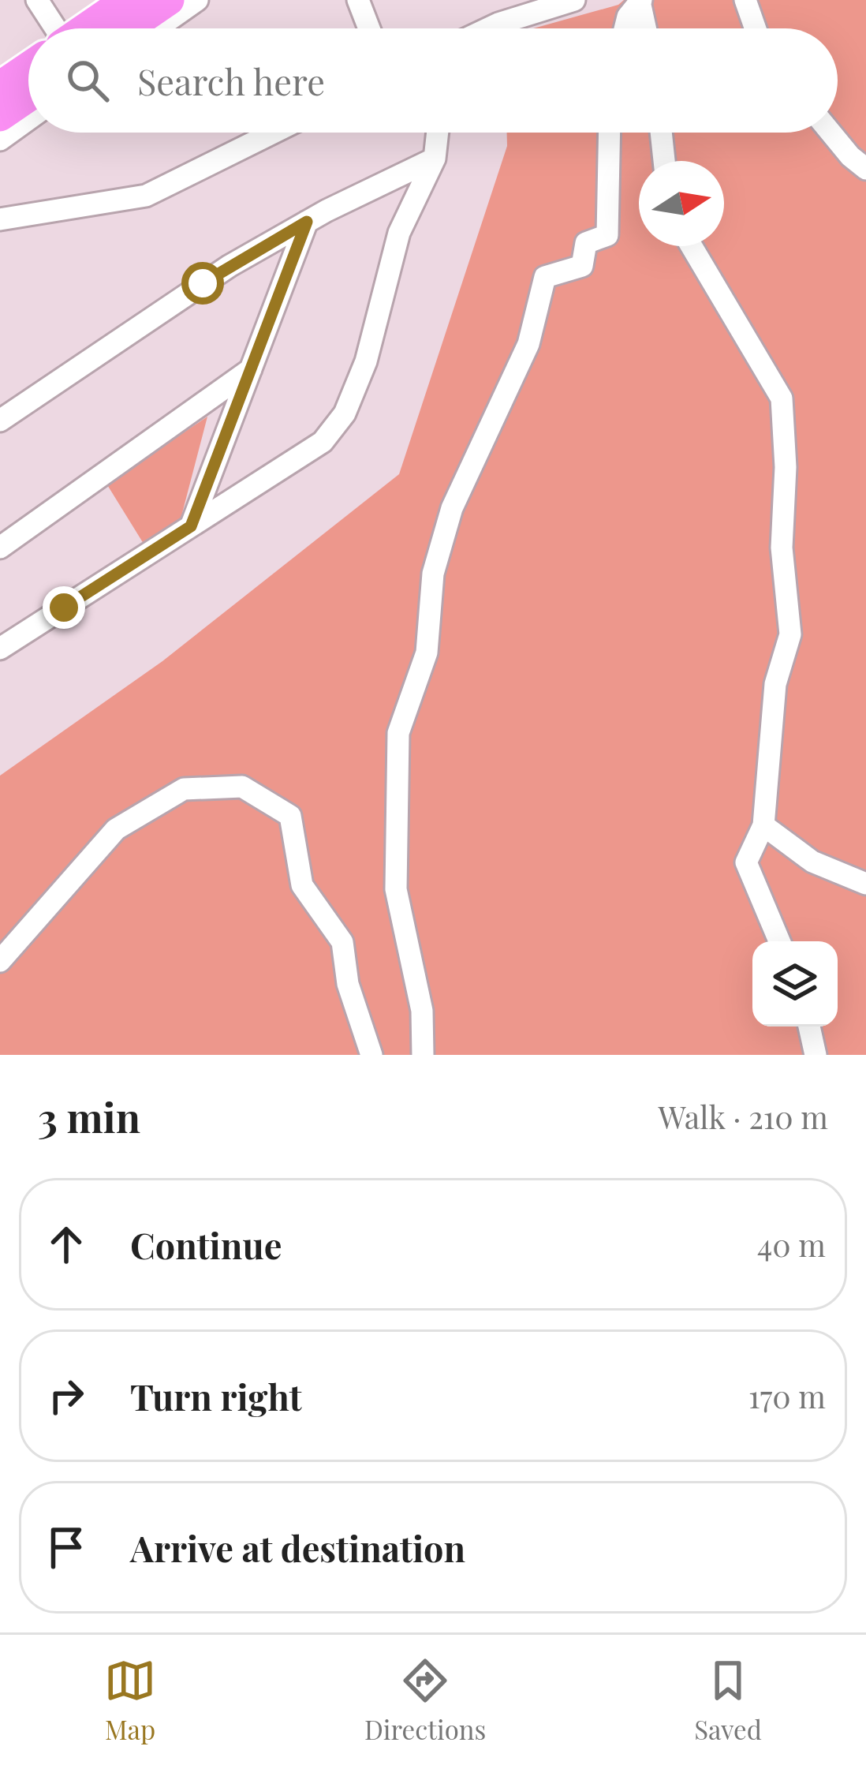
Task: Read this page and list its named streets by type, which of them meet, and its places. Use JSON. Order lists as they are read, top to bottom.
{
  "north": "right",
  "page": {
    "search": "Search here",
    "heading": ["3 min", "Walk · 210 m"],
    "list": [
      ["Continue", "40 m"],
      ["Turn right", "170 m"],
      "Arrive at destination"
    ],
    "nav": ["Map", "Directions", "Saved"]
  }
}
